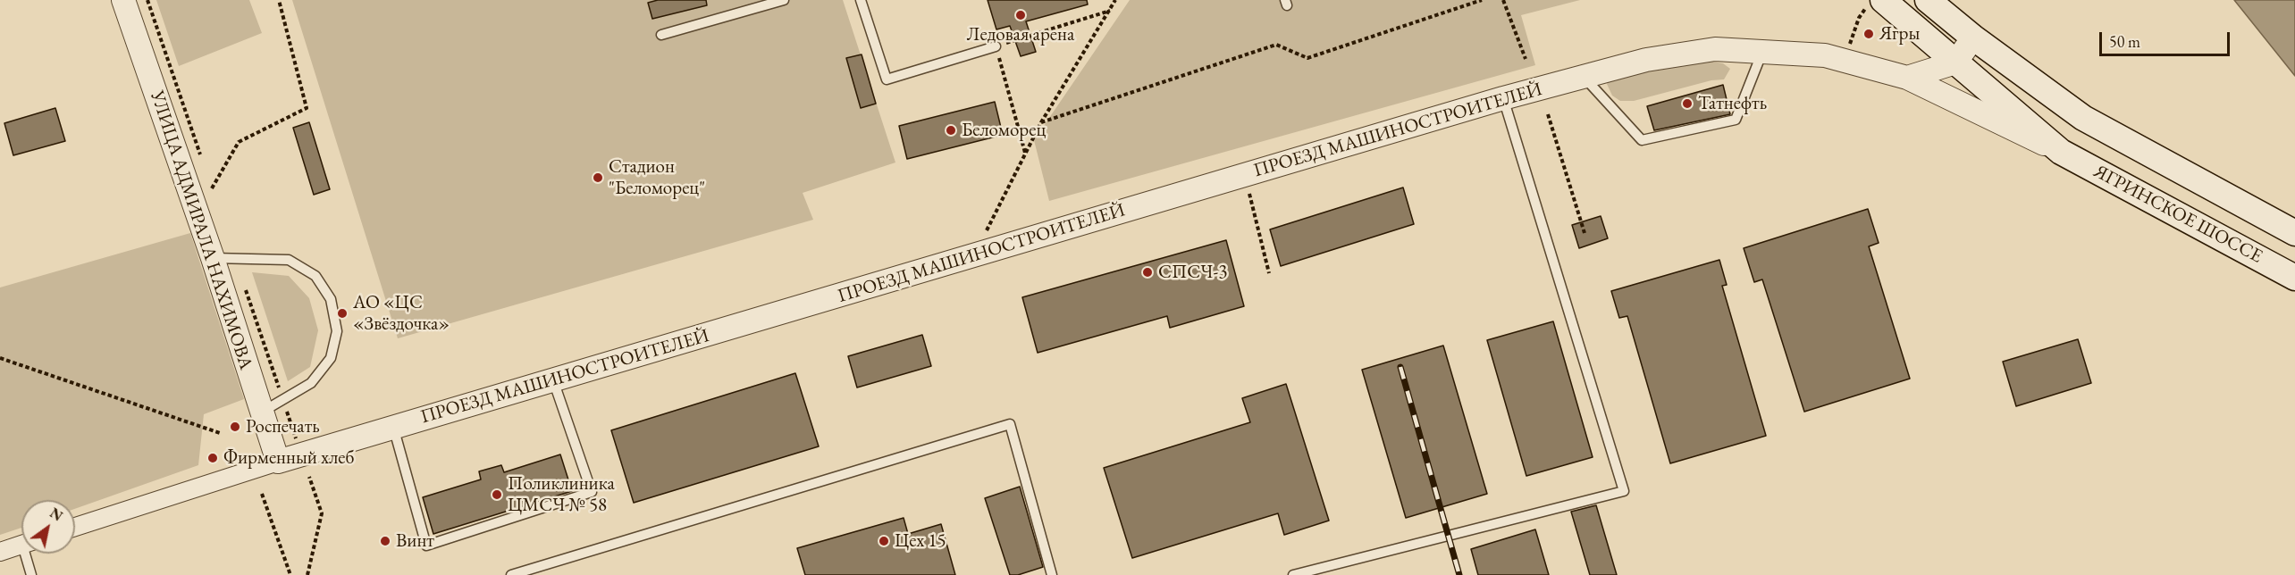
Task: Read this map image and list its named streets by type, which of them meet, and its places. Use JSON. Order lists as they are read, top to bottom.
{
  "streets": {
    "main road": ["ЯГРИНСКОЕ ШОССЕ"],
    "street": ["ПРОЕЗД МАШИНОСТРОИТЕЛЕЙ", "УЛИЦА АДМИРАЛА НАХИМОВА"]
  },
  "crossings": [
    ["ПРОЕЗД МАШИНОСТРОИТЕЛЕЙ", "ЯГРИНСКОЕ ШОССЕ"],
    ["ПРОЕЗД МАШИНОСТРОИТЕЛЕЙ", "УЛИЦА АДМИРАЛА НАХИМОВА"]
  ],
  "places": [
    "Ледовая арена",
    "Ягры",
    "Татнефть",
    "Беломорец",
    "Стадион \"Беломорец\"",
    "СПСЧ-3",
    "АО «ЦС «Звёздочка»",
    "Роспечать",
    "Фирменный хлеб",
    "Поликлиника ЦМСЧ № 58",
    "Винт",
    "Цех 15"
  ],
  "scale_bar": "50 m",
  "north": "top right"
}
